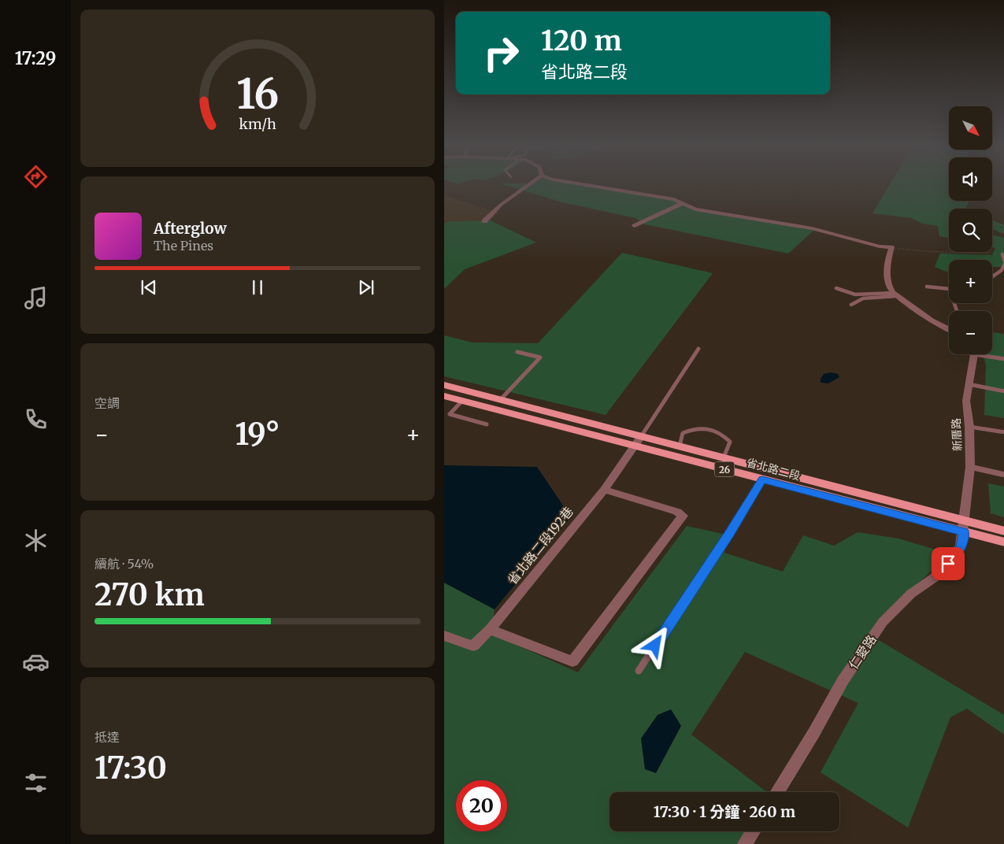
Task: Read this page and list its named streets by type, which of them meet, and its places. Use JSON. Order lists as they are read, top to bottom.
{
  "streets": {
    "main road": ["26", "省北路二段"],
    "street": ["新厝路", "省北路二段192巷", "仁愛路"]
  },
  "crossings": [
    ["新厝路", "省北路二段"],
    ["新厝路", "仁愛路"],
    ["省北路二段", "省北路二段192巷"],
    ["省北路二段", "仁愛路"]
  ],
  "north": "bottom right",
  "page": {
    "tabs": "17:29",
    "turn": ["120 m", "省北路二段"],
    "map_buttons": ["+", "−"],
    "song": ["Afterglow", "The Pines"],
    "tile": [
      "空調",
      ["續航 · 54%", "270 km"],
      ["抵達", "17:30"]
    ],
    "heat": ["−", "19°", "+"],
    "limit": "20",
    "trip": "17:30 · 1 分鐘 · 260 m",
    "gauge": ["16", "km/h"]
  }
}
